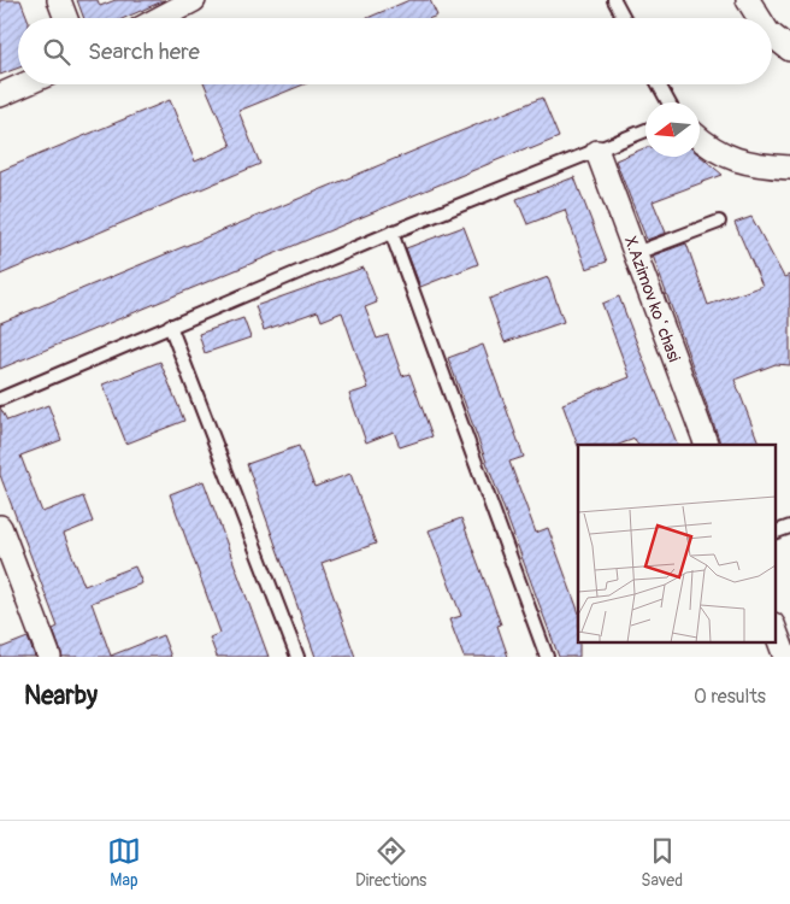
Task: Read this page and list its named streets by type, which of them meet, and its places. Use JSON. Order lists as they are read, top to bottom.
{
  "streets": {
    "street": ["X.Azimov koʻchasi"]
  },
  "north": "left",
  "page": {
    "search": "Search here",
    "heading": ["Nearby", "0 results"],
    "nav": ["Map", "Directions", "Saved"]
  }
}
